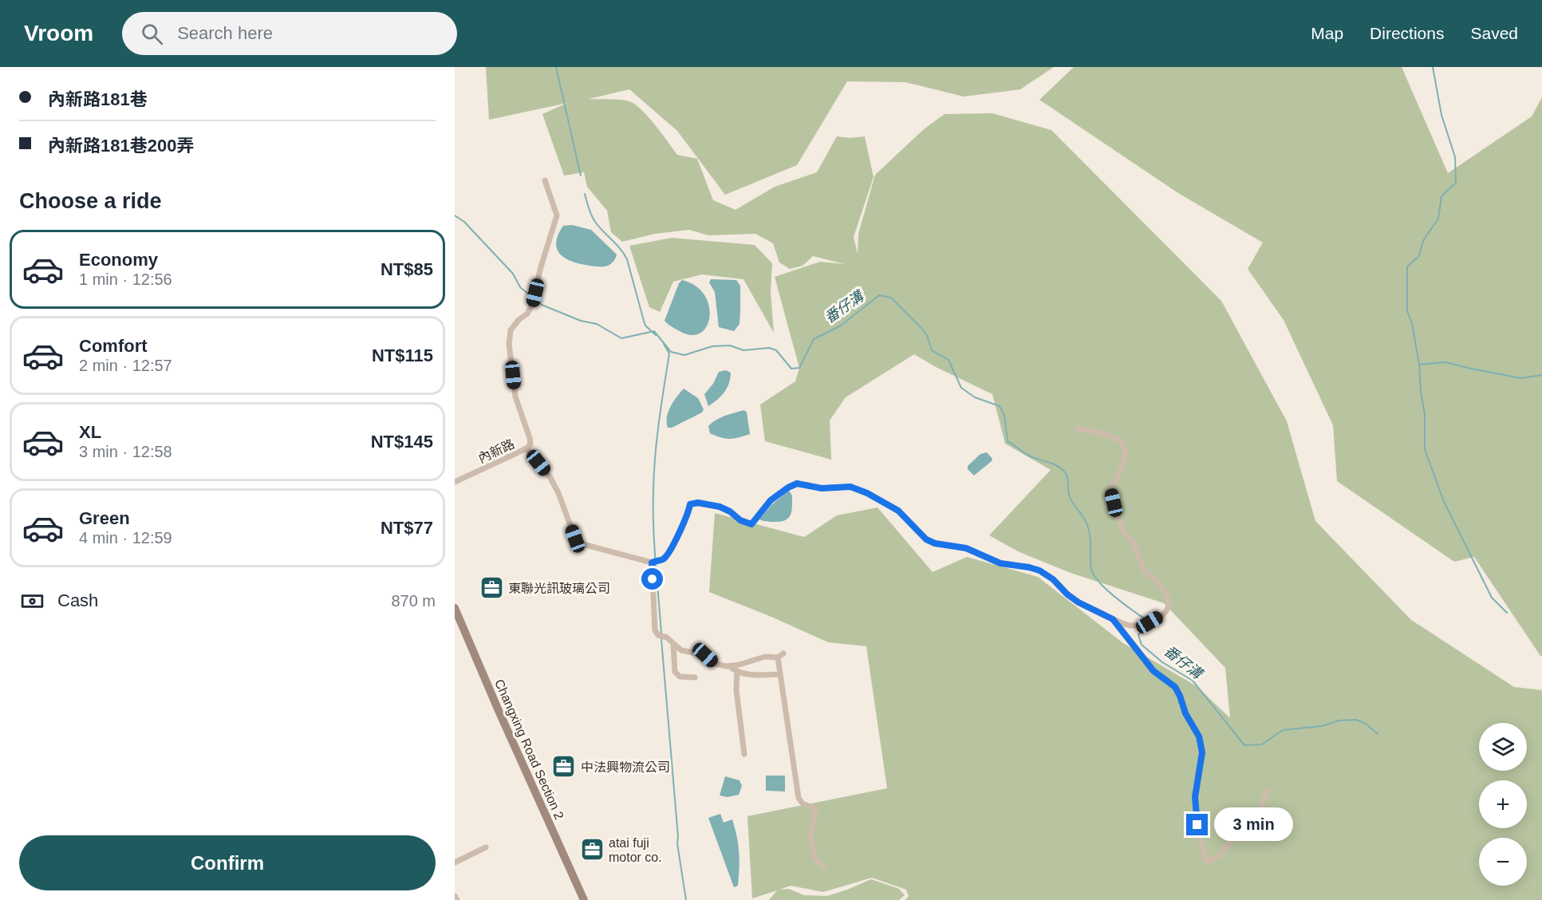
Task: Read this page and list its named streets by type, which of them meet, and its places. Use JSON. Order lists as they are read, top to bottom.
{
  "streets": {
    "street": ["內新路", "Changxing Road Section 2"]
  },
  "water": ["番仔溝"],
  "places": {
    "office": ["東聯光訊玻璃公司", "中法興物流公司", "atai fuji motor co."]
  },
  "page": {
    "header": "Vroom",
    "search": "Search here",
    "nav": ["Map", "Directions", "Saved"],
    "banner": ["內新路181巷", "內新路181巷200弄"],
    "heading": "Choose a ride",
    "list": [
      {
        "name": "Economy",
        "note": "1 min · 12:56",
        "value": "NT$85"
      },
      {
        "name": "Comfort",
        "note": "2 min · 12:57",
        "value": "NT$115"
      },
      {
        "name": "XL",
        "note": "3 min · 12:58",
        "value": "NT$145"
      },
      {
        "name": "Green",
        "note": "4 min · 12:59",
        "value": "NT$77"
      }
    ],
    "pay": ["Cash", "870 m"],
    "map_buttons": ["+", "−"],
    "bubble": "3 min",
    "buttons": "Confirm"
  }
}
